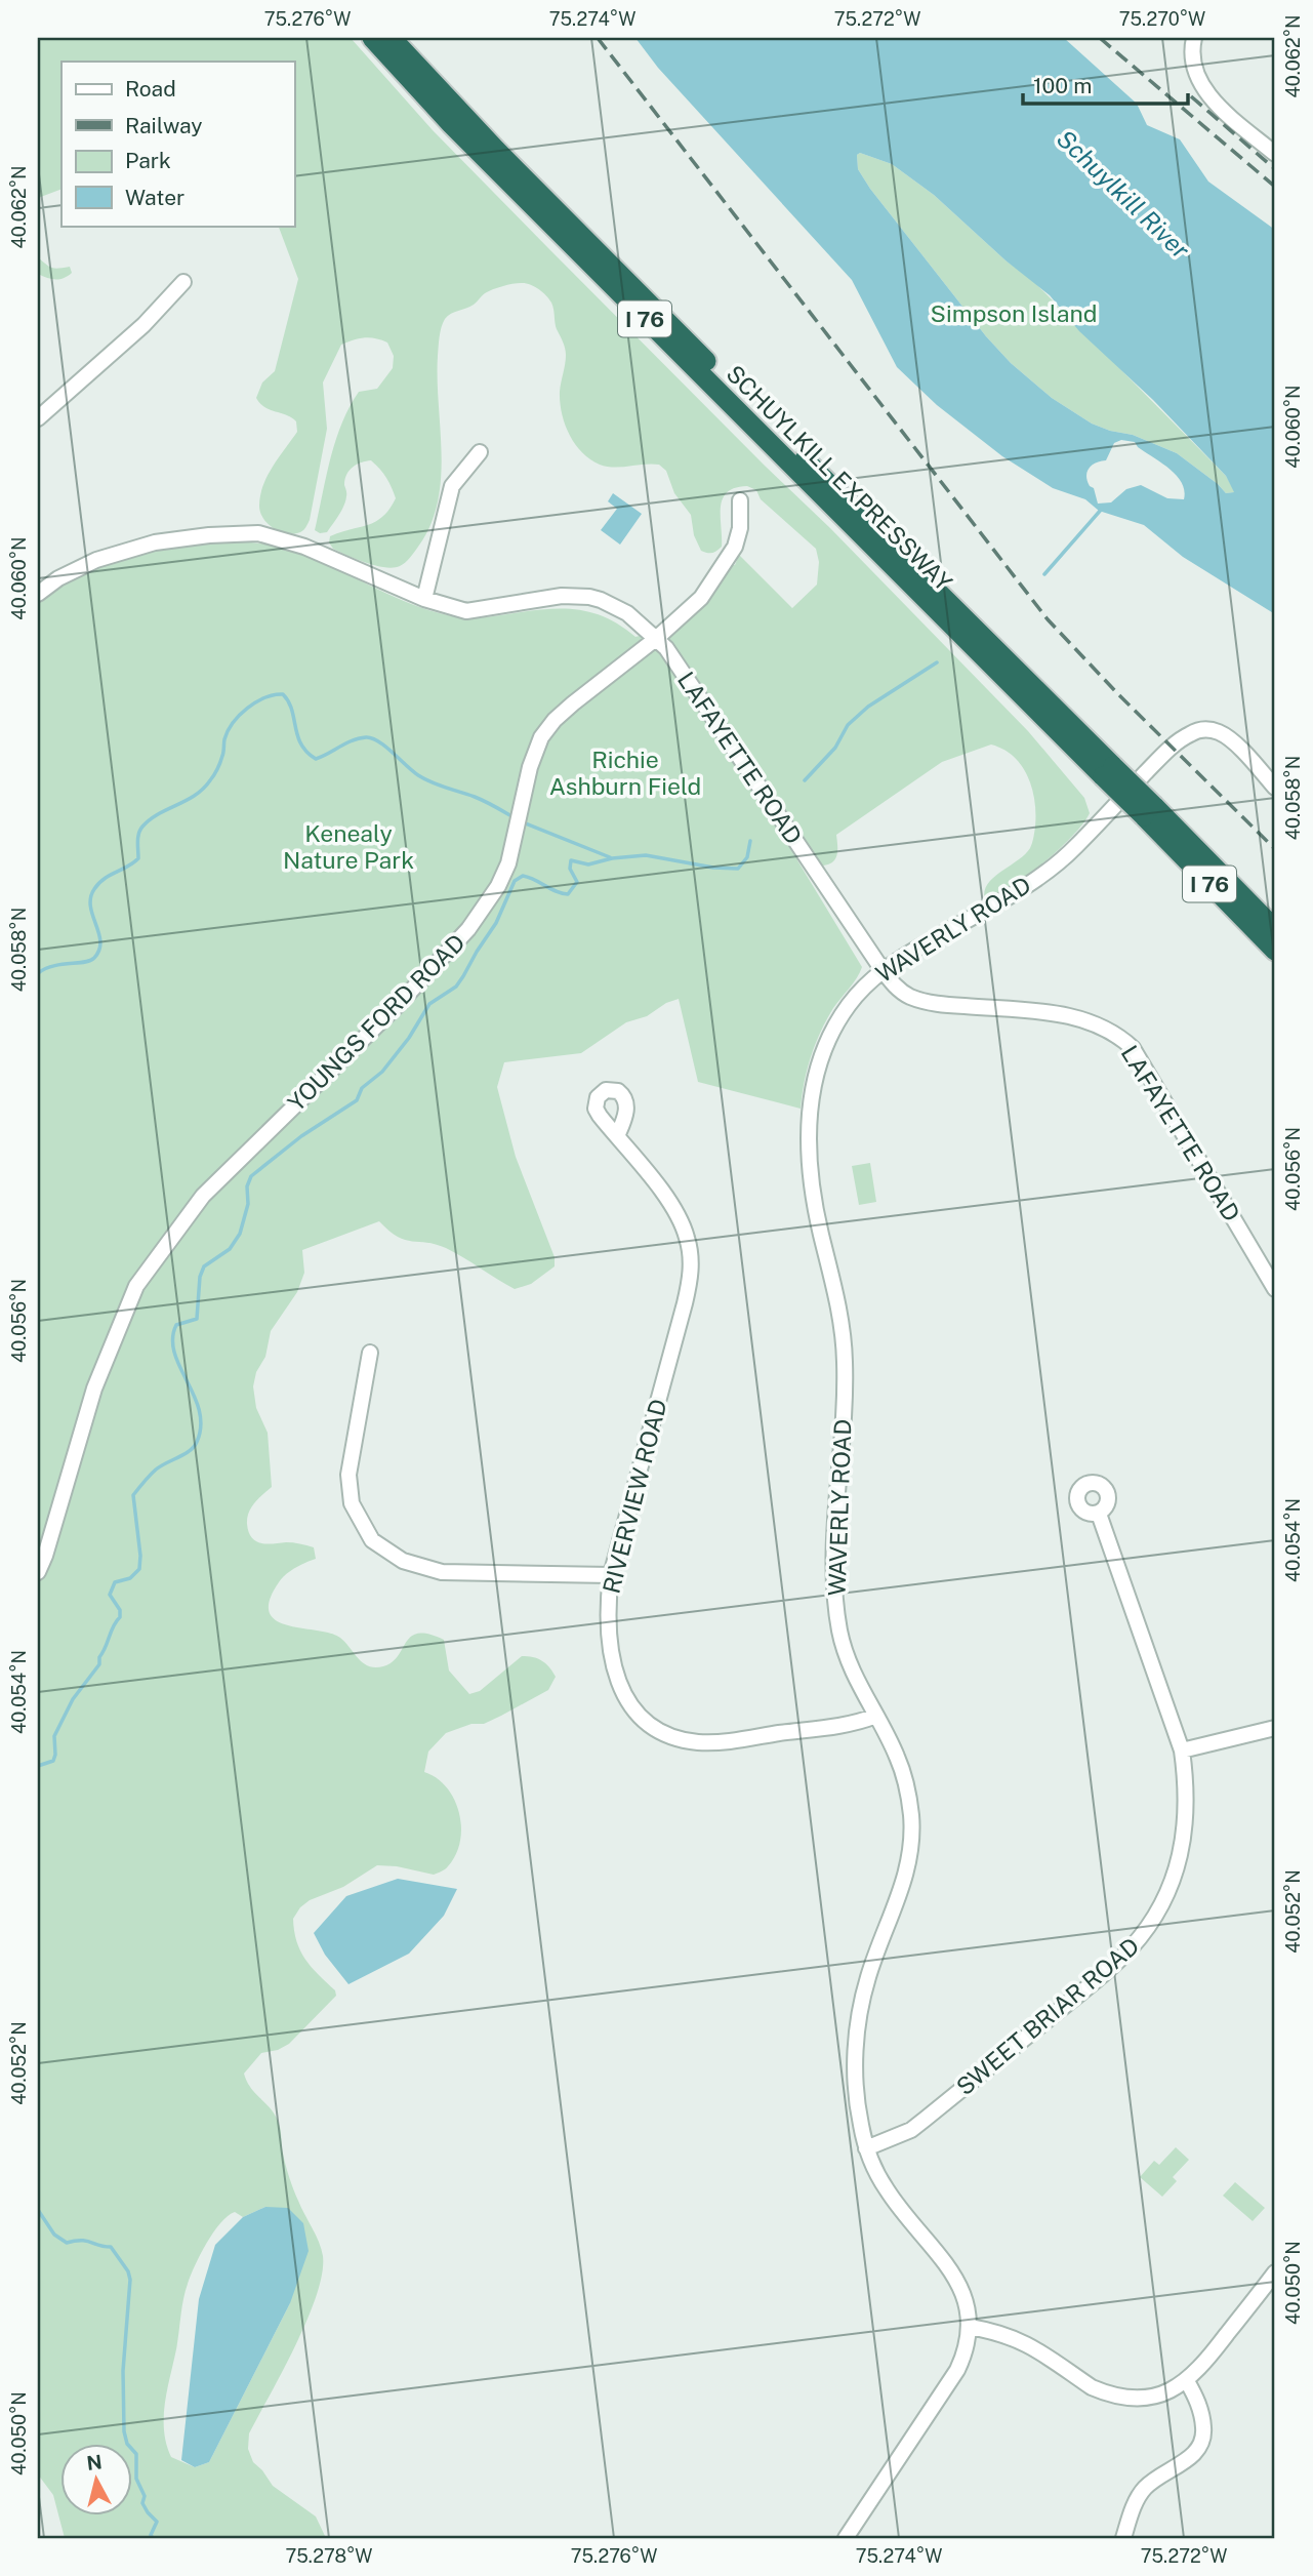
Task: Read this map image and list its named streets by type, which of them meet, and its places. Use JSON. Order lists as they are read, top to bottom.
{
  "streets": {
    "highway": ["I 76", "SCHUYLKILL EXPRESSWAY"],
    "street": [
      "LAFAYETTE ROAD",
      "WAVERLY ROAD",
      "YOUNGS FORD ROAD",
      "RIVERVIEW ROAD",
      "SWEET BRIAR ROAD"
    ]
  },
  "crossings": [
    ["LAFAYETTE ROAD", "WAVERLY ROAD"],
    ["LAFAYETTE ROAD", "YOUNGS FORD ROAD"],
    ["WAVERLY ROAD", "RIVERVIEW ROAD"],
    ["WAVERLY ROAD", "SWEET BRIAR ROAD"]
  ],
  "water": ["Schuylkill River"],
  "parks": ["Simpson Island", "Richie Ashburn Field", "Kenealy Nature Park"],
  "legend": [
    "Road",
    "Railway",
    "Park",
    "Water"
  ],
  "scale_bar": "100 m",
  "north": "top",
  "coordinates": [
    "75.276°W",
    "75.274°W",
    "75.272°W",
    "75.270°W",
    "40.062°N",
    "40.060°N",
    "40.058°N",
    "40.056°N",
    "40.054°N",
    "40.052°N",
    "40.050°N",
    "75.278°W"
  ]
}
